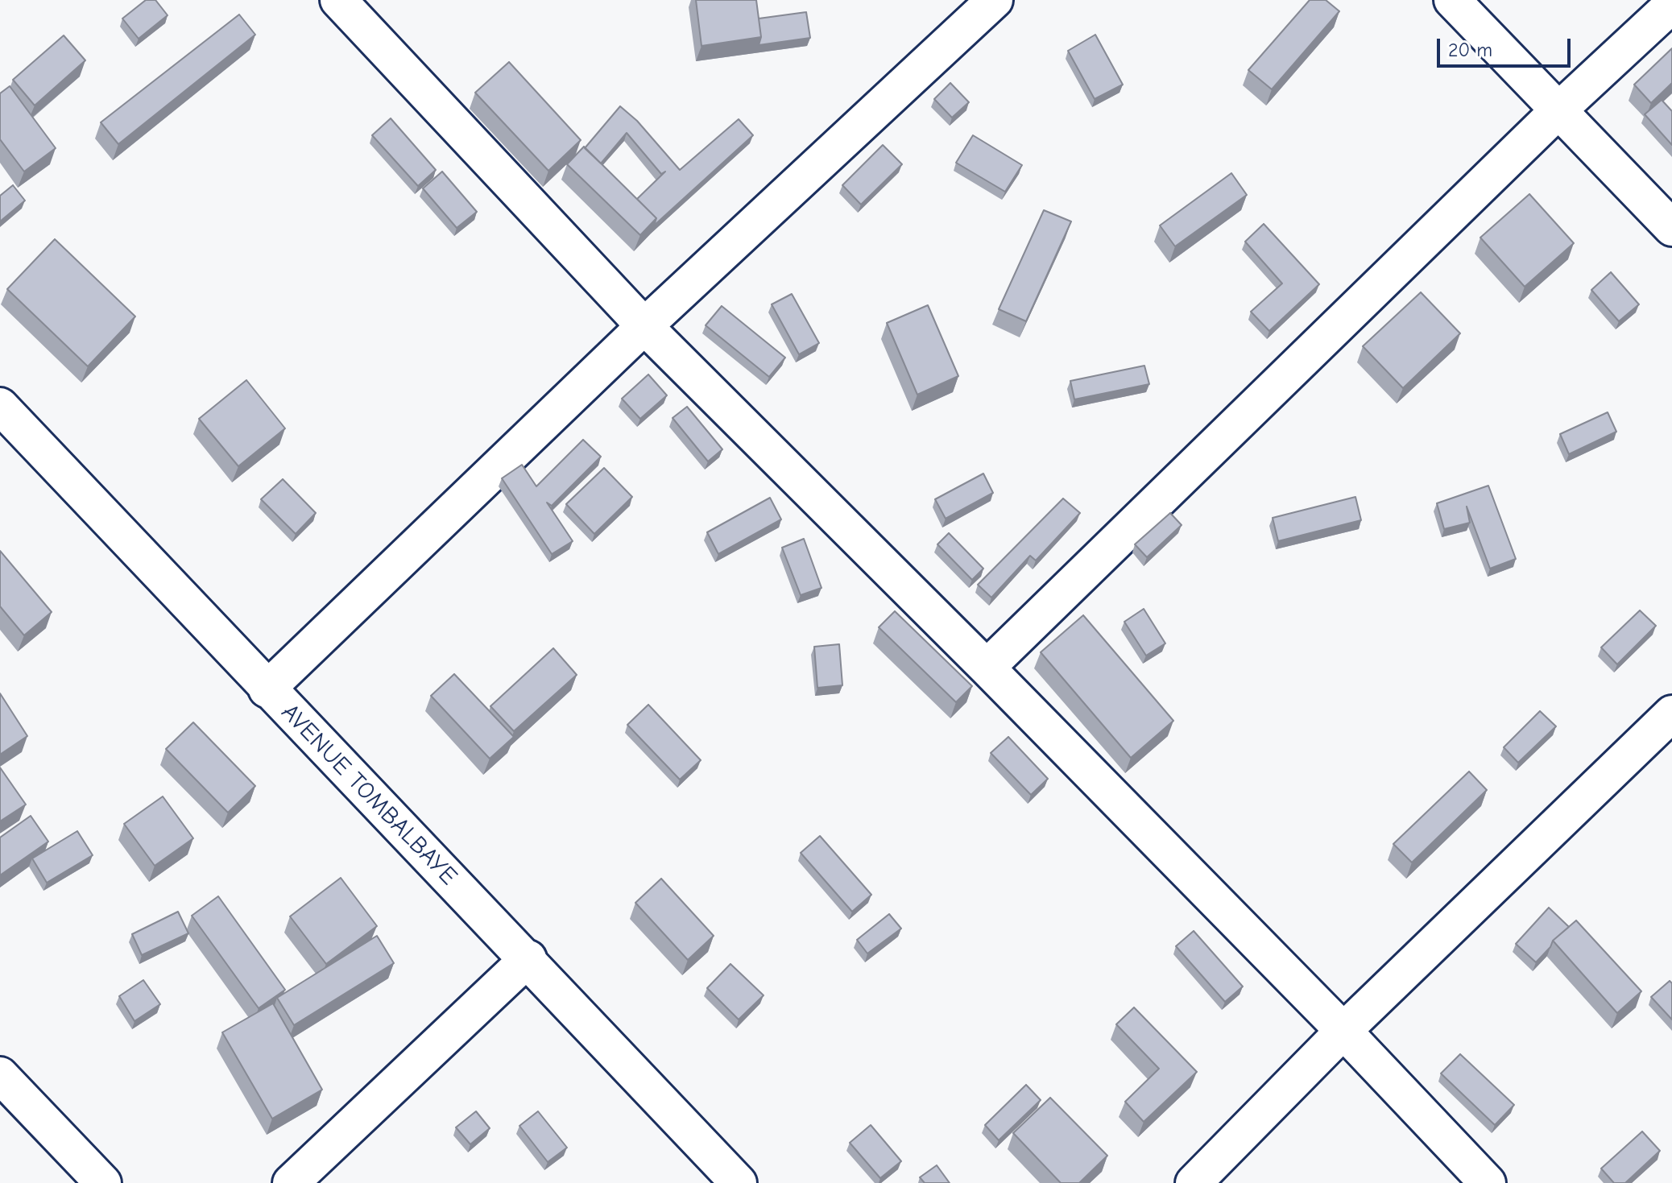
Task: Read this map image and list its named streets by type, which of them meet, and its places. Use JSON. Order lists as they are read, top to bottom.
{
  "streets": {
    "street": ["AVENUE TOMBALBAYE"]
  },
  "scale_bar": "20 m"
}
